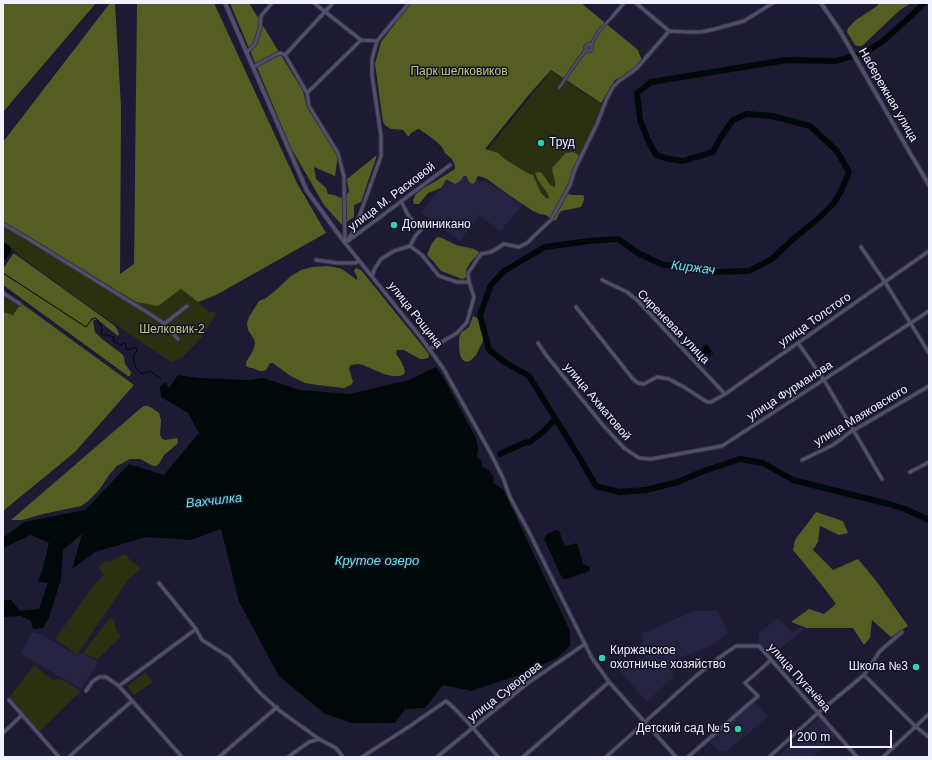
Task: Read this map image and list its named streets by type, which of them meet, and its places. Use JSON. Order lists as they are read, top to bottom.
{
  "streets": {
    "street": [
      "Набережная улица",
      "улица М. Расковой",
      "улица Рощина",
      "улица Толстого",
      "Сиреневая улица",
      "улица Фурманова",
      "улица Ахматовой",
      "улица Маяковского",
      "улица Пугачёва",
      "улица Суворова"
    ]
  },
  "crossings": [
    ["улица М. Расковой", "улица Рощина"],
    ["улица Рощина", "улица Пугачёва"],
    ["улица Рощина", "улица Суворова"],
    ["улица Толстого", "Сиреневая улица"],
    ["улица Фурманова", "улица Ахматовой"]
  ],
  "water": ["Киржач", "Вахчилка", "Крутое озеро"],
  "parks": ["Парк шелковиков", "Шелковик-2"],
  "places": [
    "Труд",
    "Доминикано",
    "Киржачское охотничье хозяйство",
    "Школа №3",
    "Детский сад № 5"
  ],
  "scale_bar": "200 m"
}
